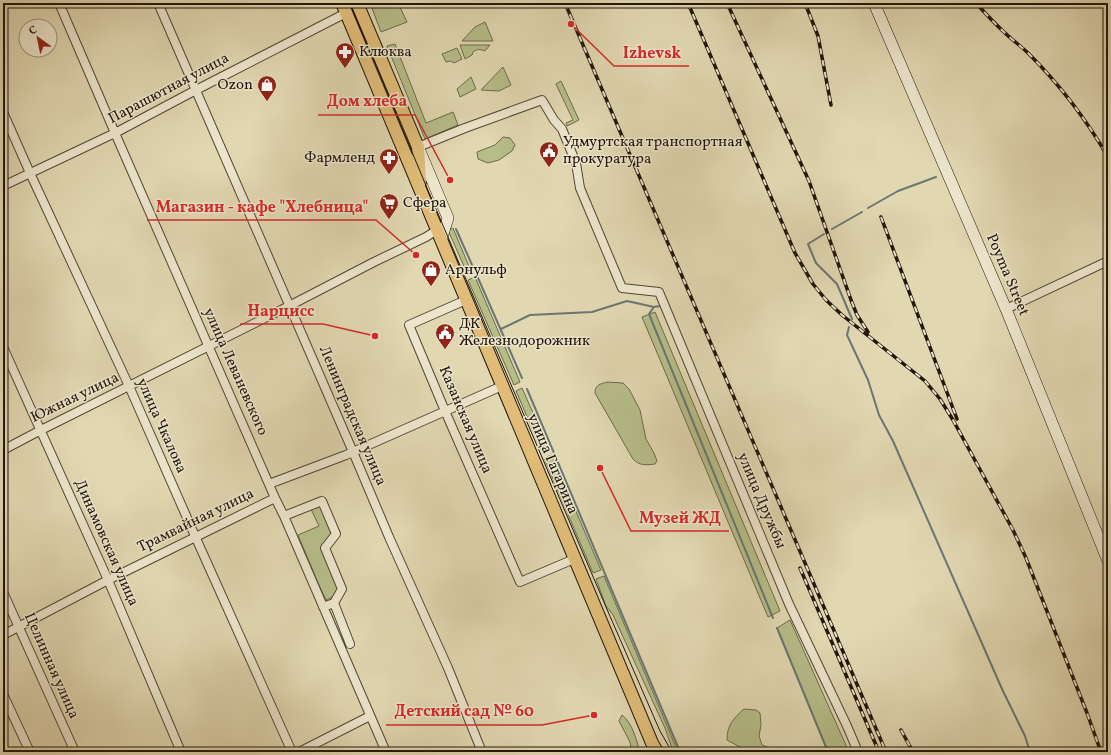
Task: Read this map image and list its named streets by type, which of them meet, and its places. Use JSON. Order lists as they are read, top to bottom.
{
  "streets": {
    "main road": ["Poyma Street", "улица Гагарина"],
    "street": [
      "Парашютная улица",
      "улица Леваневского",
      "Южная улица",
      "Ленинградская улица",
      "Казанская улица",
      "улица Чкалова",
      "улица Дружбы",
      "Трамвайная улица",
      "Динамовская улица",
      "Целинная улица"
    ]
  },
  "crossings": [
    ["Парашютная улица", "улица Леваневского"],
    ["Парашютная улица", "Ленинградская улица"],
    ["Парашютная улица", "улица Чкалова"],
    ["Парашютная улица", "улица Гагарина"],
    ["улица Леваневского", "Южная улица"],
    ["улица Леваневского", "Трамвайная улица"],
    ["Южная улица", "Ленинградская улица"],
    ["Южная улица", "улица Чкалова"],
    ["Южная улица", "улица Гагарина"],
    ["Южная улица", "Динамовская улица"],
    ["Ленинградская улица", "Трамвайная улица"],
    ["Казанская улица", "улица Гагарина"],
    ["Казанская улица", "Трамвайная улица"],
    ["улица Чкалова", "Трамвайная улица"],
    ["улица Гагарина", "улица Дружбы"],
    ["улица Гагарина", "Трамвайная улица"],
    ["Трамвайная улица", "Динамовская улица"],
    ["Трамвайная улица", "Целинная улица"]
  ],
  "places": {
    "other": [
      "Izhevsk",
      "Дом хлеба",
      "Магазин - кафе \"Хлебница\"",
      "Нарцисс",
      "Музей ЖД",
      "Детский сад № 60"
    ],
    "pharmacy": ["Клюква", "Фармленд"],
    "shop": ["Ozon", "Арнульф"],
    "public building": ["Удмуртская транспортная прокуратура", "ДК Железнодорожник"],
    "supermarket": ["Сфера"]
  },
  "north": "top left"
}
